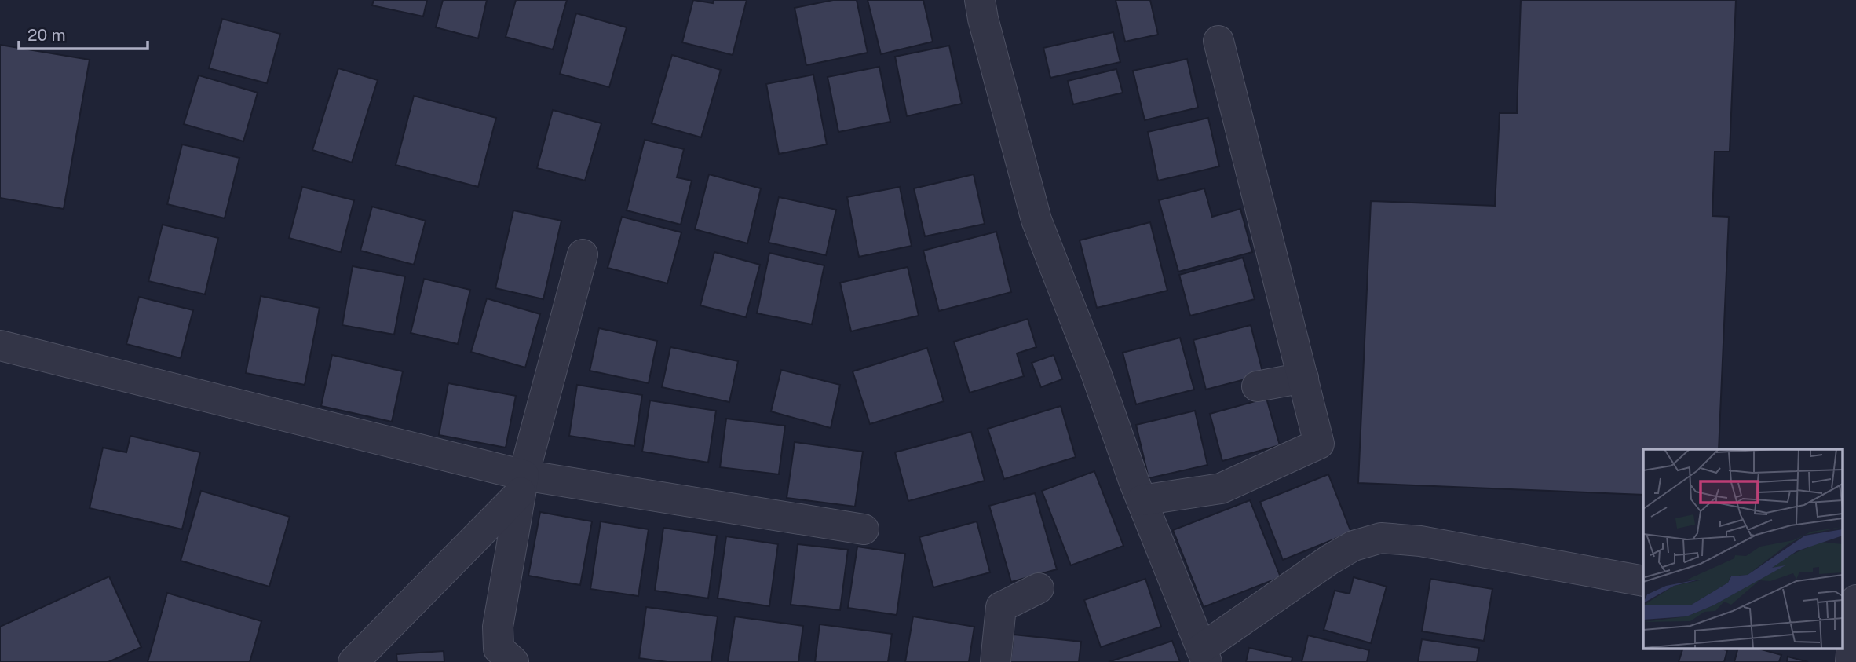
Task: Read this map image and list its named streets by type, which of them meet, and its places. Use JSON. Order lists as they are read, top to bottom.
{
  "scale_bar": "20 m"
}
